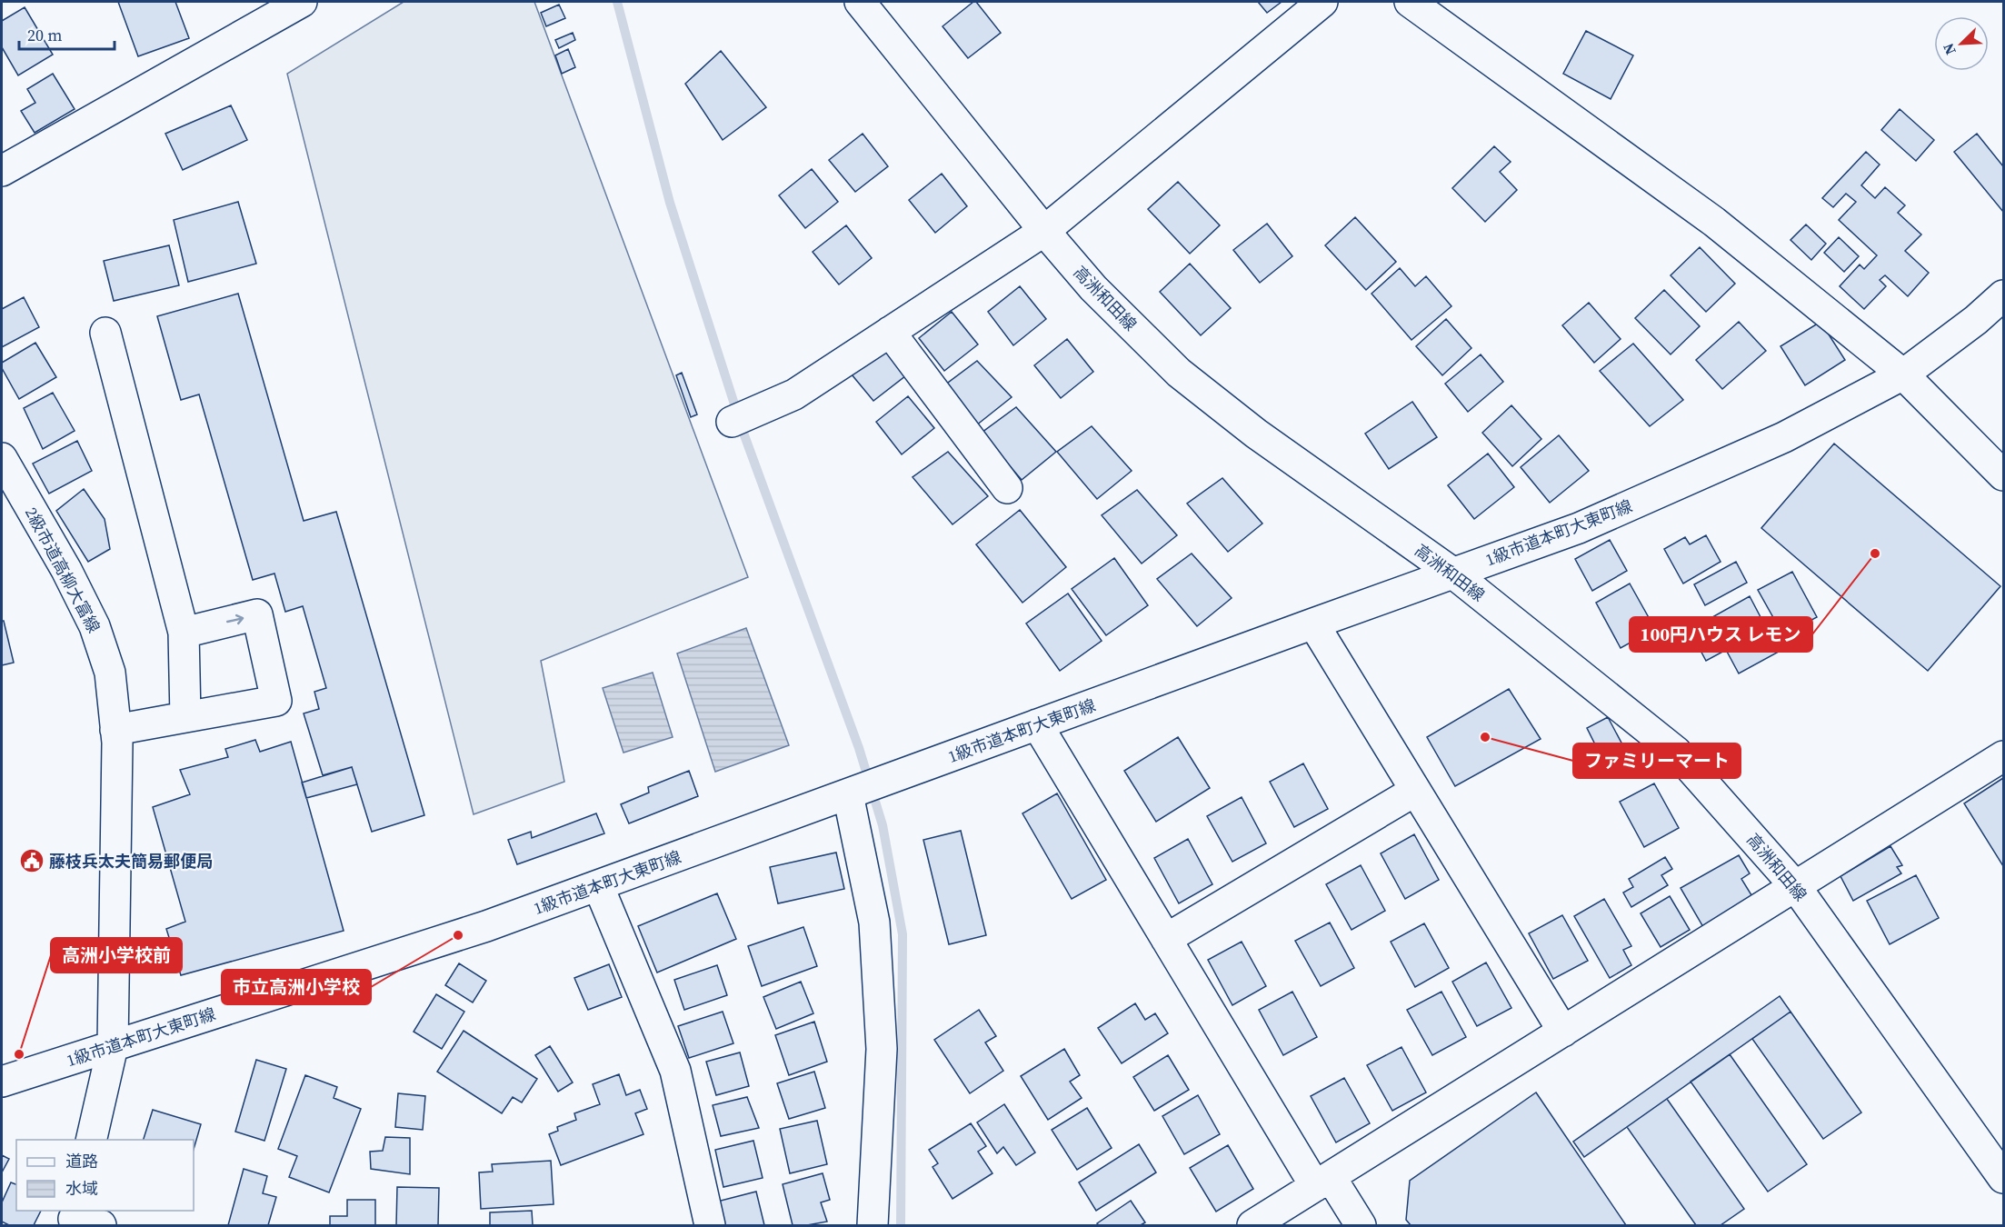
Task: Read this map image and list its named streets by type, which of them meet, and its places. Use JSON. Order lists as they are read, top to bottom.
{
  "streets": {
    "street": ["高洲和田線", "1級市道本町大東町線", "2級市道高柳大富線"]
  },
  "crossings": [
    ["高洲和田線", "1級市道本町大東町線"],
    ["1級市道本町大東町線", "2級市道高柳大富線"]
  ],
  "places": {
    "other": [
      "100円ハウス レモン",
      "ファミリーマート",
      "市立高洲小学校",
      "高洲小学校前"
    ],
    "public building": ["藤枝兵太夫簡易郵便局"]
  },
  "legend": ["道路", "水域"],
  "scale_bar": "20 m",
  "north": "bottom left"
}
